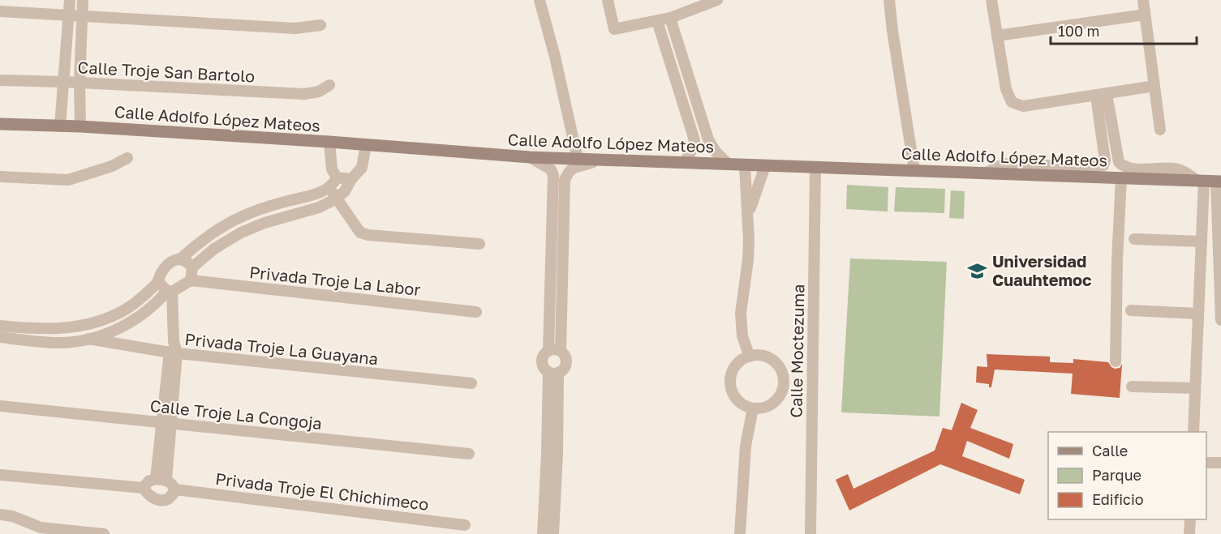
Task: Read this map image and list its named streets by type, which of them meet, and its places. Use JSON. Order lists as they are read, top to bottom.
{
  "streets": {
    "street": [
      "Calle Troje San Bartolo",
      "Calle Adolfo López Mateos",
      "Privada Troje La Labor",
      "Privada Troje La Guayana",
      "Calle Moctezuma",
      "Calle Troje La Congoja",
      "Privada Troje El Chichimeco"
    ]
  },
  "crossings": [
    ["Calle Adolfo López Mateos", "Calle Moctezuma"]
  ],
  "places": {
    "school or university": ["Universidad Cuauhtemoc"]
  },
  "legend": ["Calle", "Parque", "Edificio"],
  "scale_bar": "100 m"
}
